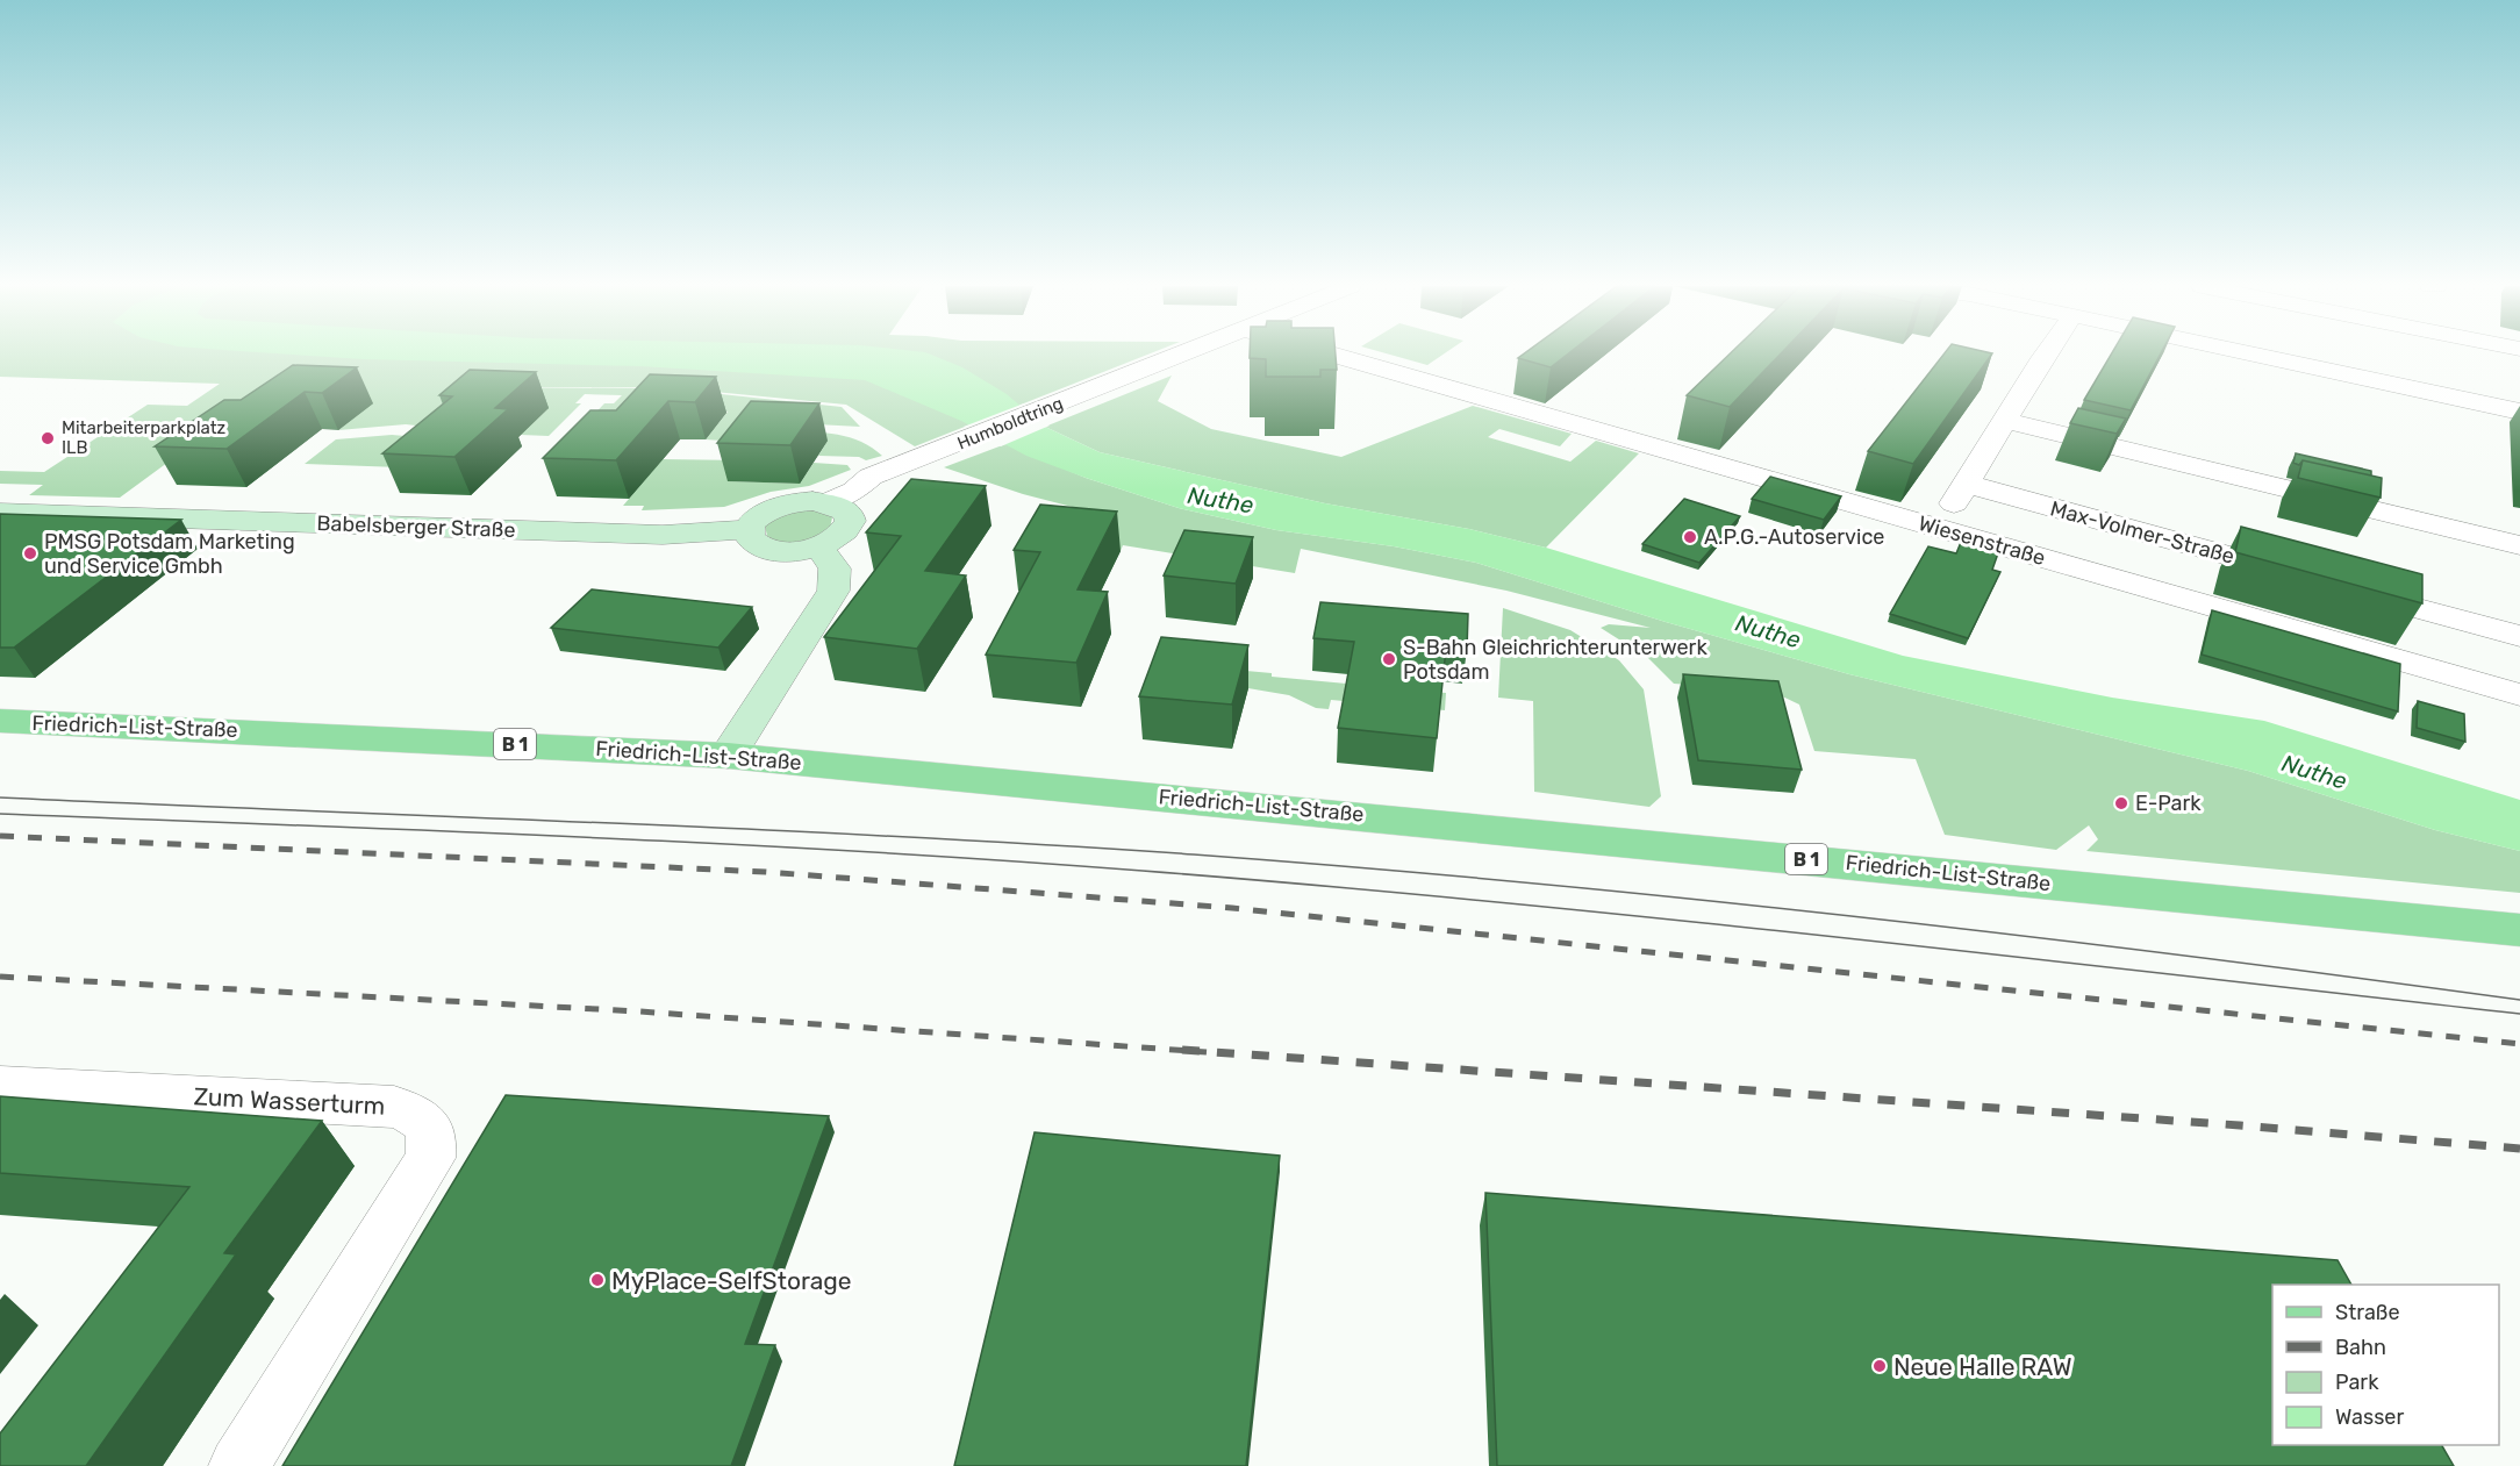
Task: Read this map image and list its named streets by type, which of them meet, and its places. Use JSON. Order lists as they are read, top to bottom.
{
  "streets": {
    "main road": ["Friedrich-List-Straße", "B 1"],
    "street": [
      "Humboldtring",
      "Babelsberger Straße",
      "Max-Volmer-Straße",
      "Wiesenstraße",
      "Zum Wasserturm"
    ]
  },
  "water": ["Nuthe"],
  "places": [
    "Mitarbeiterparkplatz ILB",
    "A.P.G.-Autoservice",
    "PMSG Potsdam Marketing und Service Gmbh",
    "S-Bahn Gleichrichterunterwerk Potsdam",
    "E-Park",
    "MyPlace-SelfStorage",
    "Neue Halle RAW"
  ],
  "legend": [
    "Straße",
    "Bahn",
    "Park",
    "Wasser"
  ]
}
